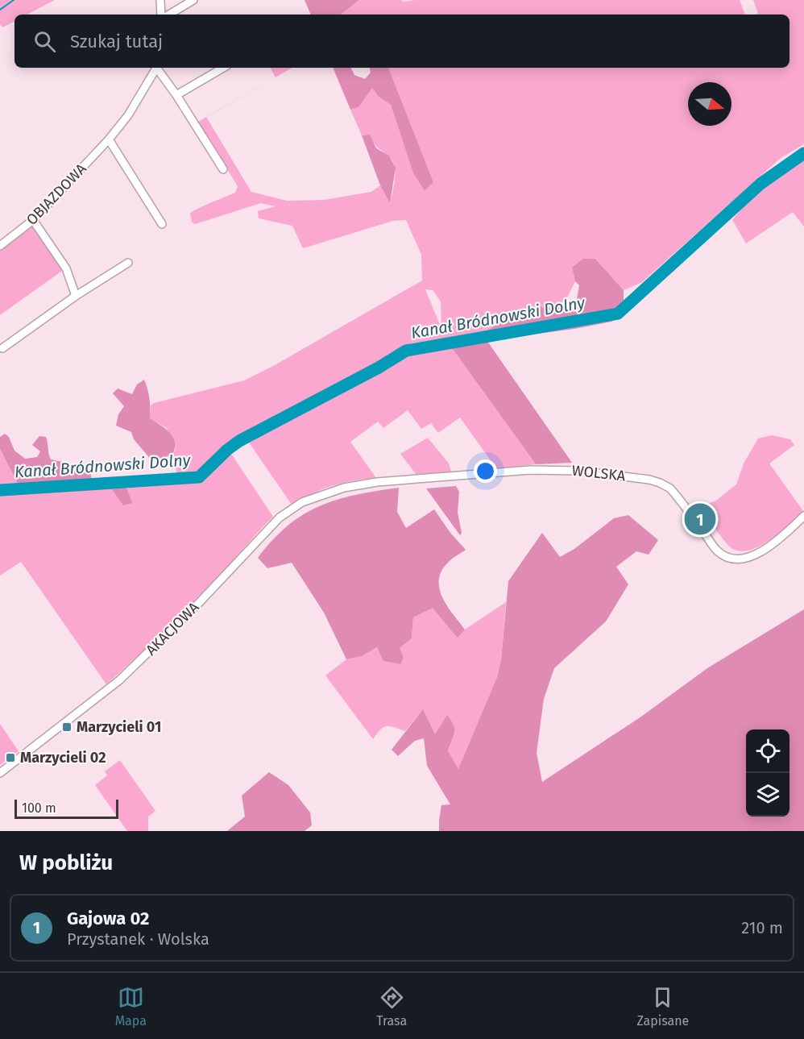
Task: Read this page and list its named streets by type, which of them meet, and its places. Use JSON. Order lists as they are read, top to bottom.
{
  "streets": {
    "street": ["OBJAZDOWA", "WOLSKA", "AKACJOWA"]
  },
  "crossings": [
    ["WOLSKA", "AKACJOWA"]
  ],
  "water": ["Kanał Bródnowski Dolny"],
  "places": {
    "transit": ["Marzycieli 01", "Marzycieli 02"]
  },
  "scale_bar": "100 m",
  "north": "right",
  "page": {
    "search": "Szukaj tutaj",
    "pins": "1",
    "scale": "100 m",
    "heading": "W pobliżu",
    "list": [
      {
        "mark": "1",
        "name": "Gajowa 02",
        "note": "Przystanek · Wolska",
        "value": "210 m"
      }
    ],
    "nav": ["Mapa", "Trasa", "Zapisane"]
  }
}
